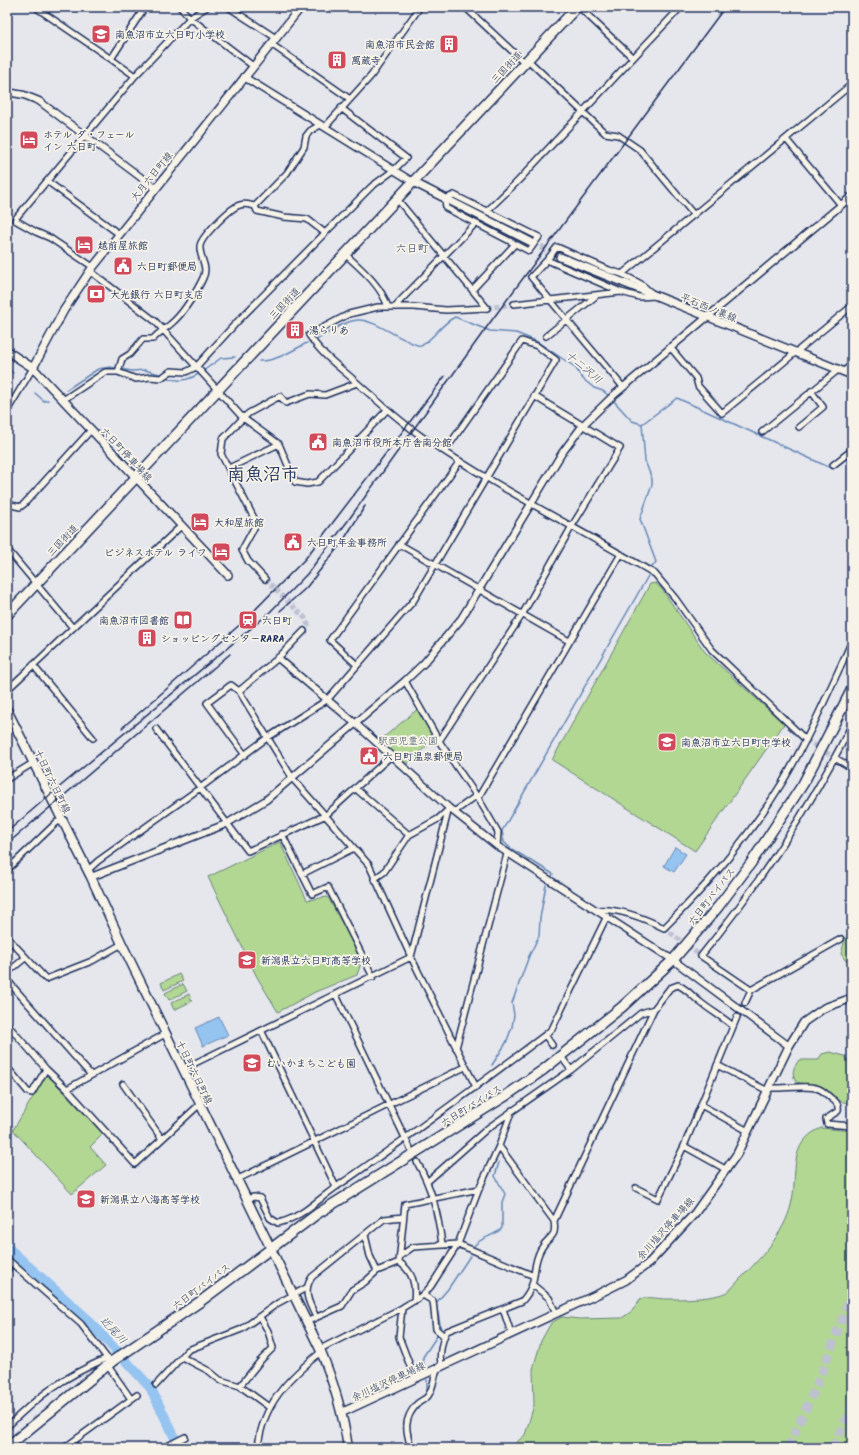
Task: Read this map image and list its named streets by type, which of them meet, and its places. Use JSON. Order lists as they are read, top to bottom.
{
  "streets": {
    "highway": ["三国街道", "六日町バイパス"],
    "main road": [
      "大月六日町線",
      "平石西ノ裏線",
      "六日町停車場線",
      "十日町六日町線",
      "余川塩沢停車場線"
    ]
  },
  "crossings": [
    ["三国街道", "六日町停車場線"],
    ["大月六日町線", "六日町停車場線"],
    ["十日町六日町線", "六日町バイパス"],
    ["十日町六日町線", "余川塩沢停車場線"]
  ],
  "districts": ["六日町", "南魚沼市"],
  "water": ["十二沢川", "近尾川"],
  "parks": ["駅西児童公園"],
  "places": {
    "school or university": [
      "南魚沼市立六日町小学校",
      "南魚沼市立六日町中学校",
      "新潟県立六日町高等学校",
      "むいかまちこども園",
      "新潟県立八海高等学校"
    ],
    "building": [
      "南魚沼市民会館",
      "萬蔵寺",
      "湯らりあ",
      "ショッピングセンターRARA"
    ],
    "hotel": [
      "ホテル ダ・フェール イン 六日町",
      "越前屋旅館",
      "大和屋旅館",
      "ビジネスホテル ライフ"
    ],
    "public building": [
      "六日町郵便局",
      "南魚沼市役所本庁舎南分館",
      "六日町年金事務所",
      "六日町温泉郵便局"
    ],
    "bank": ["大光銀行 六日町支店"],
    "library": ["南魚沼市図書館"],
    "station": ["六日町"]
  }
}
